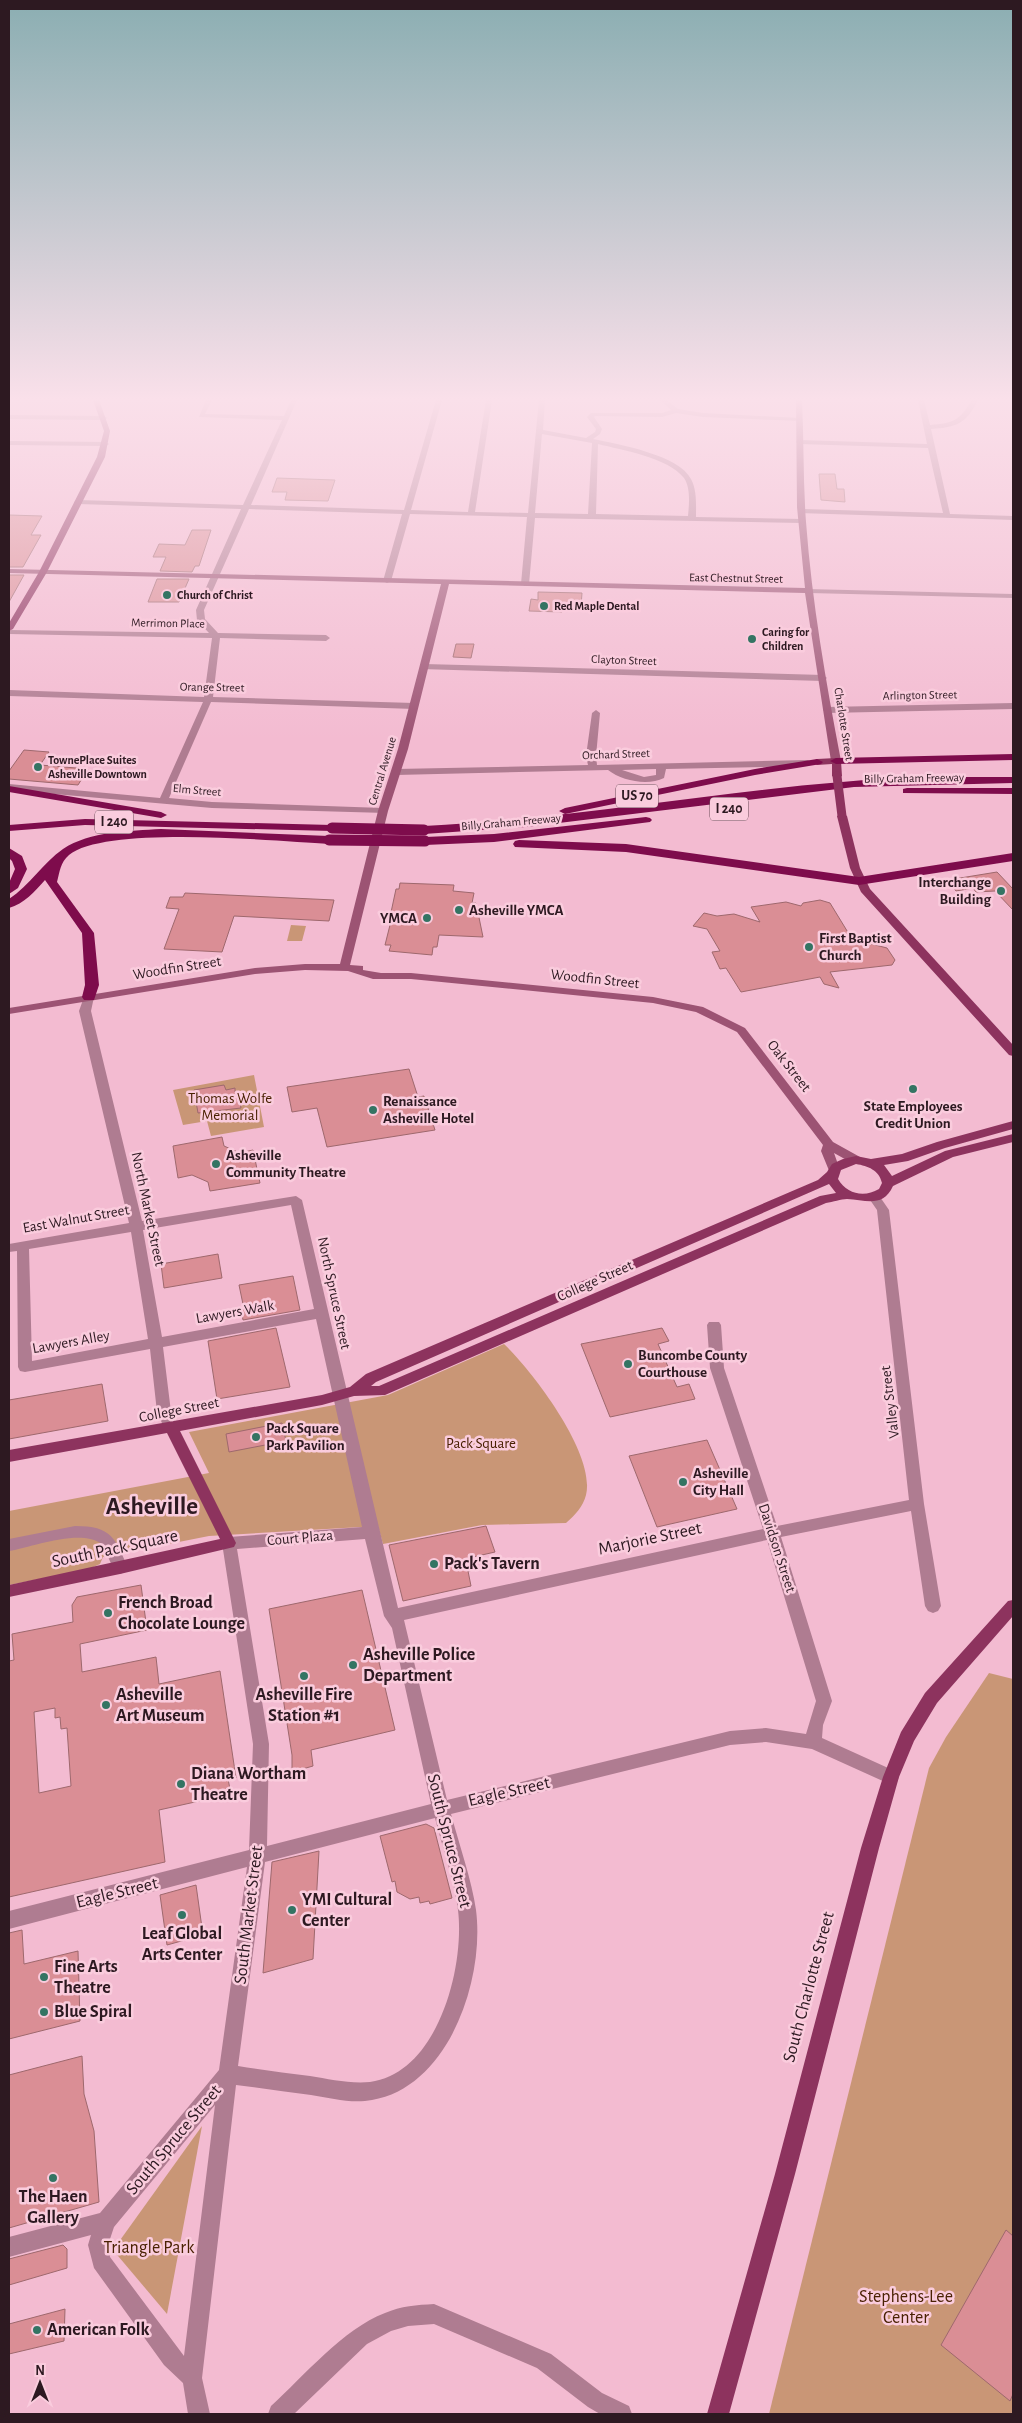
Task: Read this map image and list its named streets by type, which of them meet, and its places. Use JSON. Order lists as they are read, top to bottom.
{
  "streets": {
    "highway": ["Billy Graham Freeway", "US 70", "I 240"],
    "main road": [
      "Charlotte Street",
      "Orchard Street",
      "College Street",
      "South Pack Square",
      "South Market Street",
      "South Charlotte Street"
    ],
    "street": [
      "East Chestnut Street",
      "Merrimon Place",
      "Clayton Street",
      "Orange Street",
      "Arlington Street",
      "Central Avenue",
      "Elm Street",
      "Woodfin Street",
      "Oak Street",
      "North Market Street",
      "East Walnut Street",
      "North Spruce Street",
      "Lawyers Walk",
      "Lawyers Alley",
      "Valley Street",
      "Court Plaza",
      "Marjorie Street",
      "Davidson Street",
      "Eagle Street",
      "South Spruce Street"
    ]
  },
  "crossings": [
    ["East Chestnut Street", "Charlotte Street"],
    ["East Chestnut Street", "Central Avenue"],
    ["Clayton Street", "Charlotte Street"],
    ["Clayton Street", "Central Avenue"],
    ["Orange Street", "Central Avenue"],
    ["Arlington Street", "Charlotte Street"],
    ["Charlotte Street", "Orchard Street"],
    ["Orchard Street", "Central Avenue"],
    ["Orchard Street", "US 70"],
    ["Central Avenue", "Elm Street"],
    ["Central Avenue", "Woodfin Street"],
    ["Billy Graham Freeway", "US 70"],
    ["Woodfin Street", "Oak Street"],
    ["Woodfin Street", "North Market Street"],
    ["Oak Street", "College Street"],
    ["Oak Street", "Valley Street"],
    ["North Market Street", "East Walnut Street"],
    ["North Market Street", "College Street"],
    ["North Market Street", "Lawyers Walk"],
    ["North Market Street", "Lawyers Alley"],
    ["North Market Street", "South Market Street"],
    ["East Walnut Street", "North Spruce Street"],
    ["East Walnut Street", "Lawyers Alley"],
    ["College Street", "North Spruce Street"],
    ["College Street", "Valley Street"],
    ["College Street", "South Spruce Street"],
    ["College Street", "South Market Street"],
    ["North Spruce Street", "Lawyers Walk"],
    ["North Spruce Street", "South Spruce Street"],
    ["Lawyers Walk", "Lawyers Alley"],
    ["Valley Street", "Marjorie Street"],
    ["Court Plaza", "South Pack Square"],
    ["Court Plaza", "South Spruce Street"],
    ["Court Plaza", "South Market Street"],
    ["Marjorie Street", "Davidson Street"],
    ["Marjorie Street", "South Spruce Street"],
    ["Davidson Street", "Eagle Street"],
    ["South Pack Square", "South Market Street"],
    ["Eagle Street", "South Spruce Street"],
    ["Eagle Street", "South Market Street"],
    ["Eagle Street", "South Charlotte Street"],
    ["South Spruce Street", "South Market Street"]
  ],
  "districts": ["Asheville"],
  "parks": [
    "Thomas Wolfe Memorial",
    "Pack Square",
    "Triangle Park",
    "Stephens-Lee Center"
  ],
  "places": [
    "Church of Christ",
    "Red Maple Dental",
    "Caring for Children",
    "TownePlace Suites Asheville Downtown",
    "Interchange Building",
    "Asheville YMCA",
    "YMCA",
    "First Baptist Church",
    "State Employees Credit Union",
    "Renaissance Asheville Hotel",
    "Asheville Community Theatre",
    "Buncombe County Courthouse",
    "Pack Square Park Pavilion",
    "Asheville City Hall",
    "Pack's Tavern",
    "French Broad Chocolate Lounge",
    "Asheville Police Department",
    "Asheville Fire Station #1",
    "Asheville Art Museum",
    "Diana Wortham Theatre",
    "YMI Cultural Center",
    "Leaf Global Arts Center",
    "Fine Arts Theatre",
    "Blue Spiral",
    "The Haen Gallery",
    "American Folk"
  ],
  "north": "top"
}
